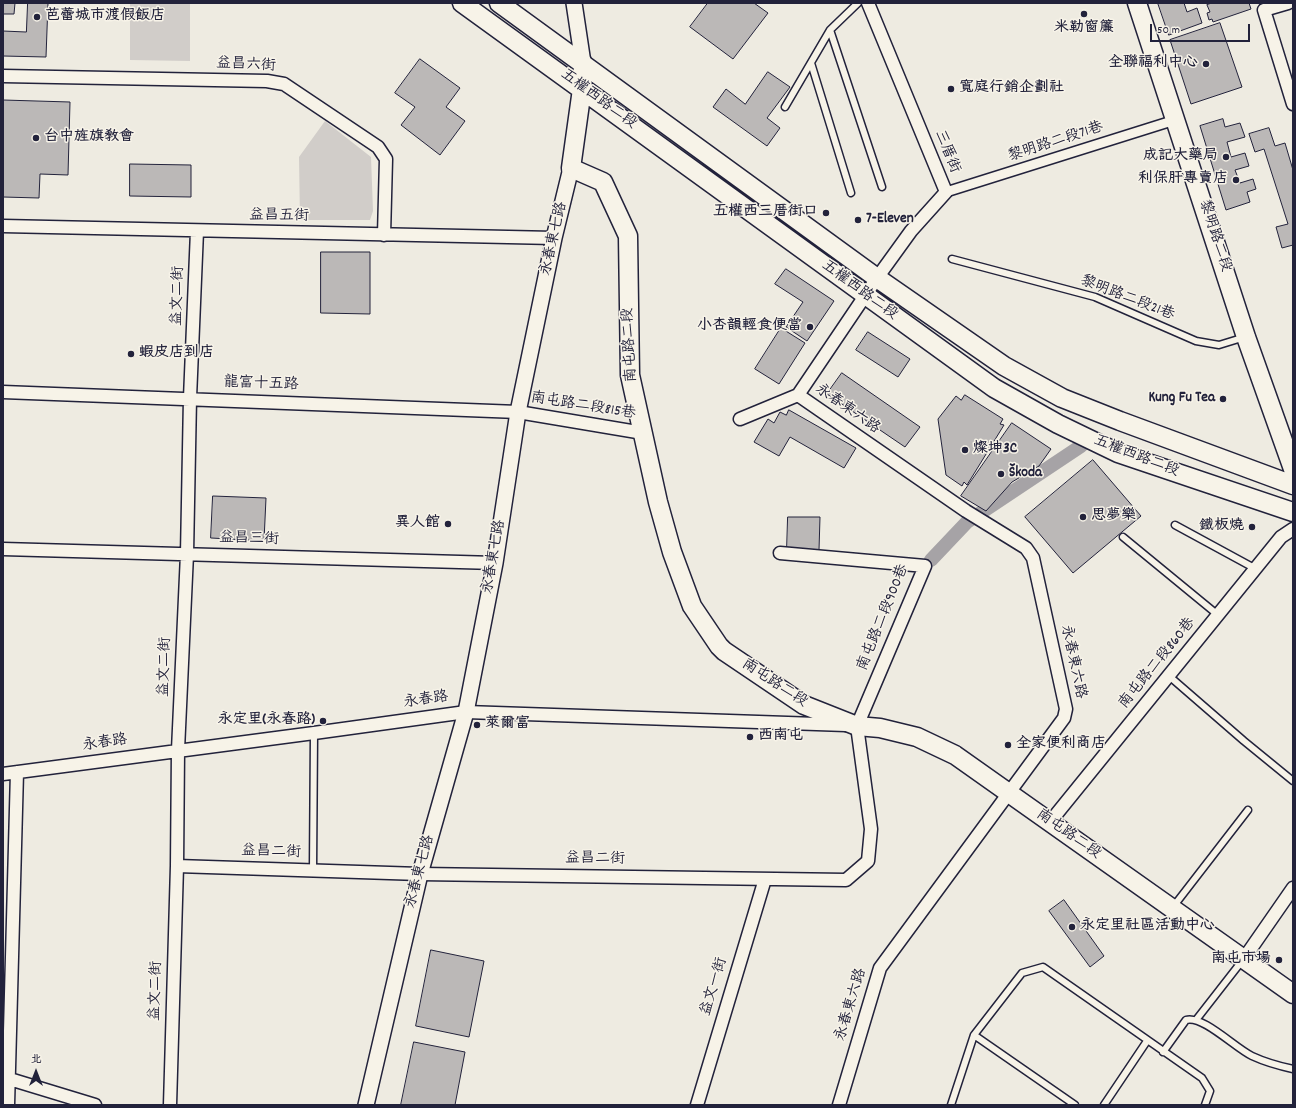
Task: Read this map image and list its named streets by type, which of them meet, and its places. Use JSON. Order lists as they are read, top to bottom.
{
  "streets": {
    "main road": [
      "五權西路二段",
      "黎明路二段",
      "永春東七路",
      "南屯路二段"
    ],
    "street": [
      "益昌六街",
      "黎明路二段71巷",
      "三厝街",
      "益昌五街",
      "益文二街",
      "龍富十五路",
      "南屯路二段815巷",
      "永春東六路",
      "益昌三街",
      "南屯路二段900巷",
      "南屯路二段860巷",
      "永春路",
      "益昌二街",
      "益文一街"
    ],
    "lane": ["黎明路二段21巷"]
  },
  "crossings": [
    ["益昌六街", "益昌五街"],
    ["五權西路二段", "三厝街"],
    ["五權西路二段", "永春東七路"],
    ["黎明路二段71巷", "三厝街"],
    ["黎明路二段71巷", "黎明路二段"],
    ["三厝街", "永春東六路"],
    ["益昌五街", "永春東七路"],
    ["益昌五街", "益文二街"],
    ["黎明路二段", "黎明路二段21巷"],
    ["永春東七路", "南屯路二段"],
    ["永春東七路", "龍富十五路"],
    ["永春東七路", "南屯路二段815巷"],
    ["永春東七路", "益昌三街"],
    ["永春東七路", "永春路"],
    ["永春東七路", "益昌二街"],
    ["益文二街", "龍富十五路"],
    ["益文二街", "益昌三街"],
    ["益文二街", "永春路"],
    ["益文二街", "益昌二街"],
    ["南屯路二段", "南屯路二段815巷"],
    ["南屯路二段", "永春東六路"],
    ["南屯路二段", "南屯路二段900巷"],
    ["南屯路二段", "南屯路二段860巷"],
    ["南屯路二段", "永春路"],
    ["南屯路二段", "益昌二街"],
    ["龍富十五路", "南屯路二段815巷"],
    ["南屯路二段900巷", "永春路"],
    ["南屯路二段900巷", "益昌二街"],
    ["永春路", "益昌二街"],
    ["益昌二街", "益文一街"]
  ],
  "places": [
    "米勒窗簾",
    "芭蕾城市渡假飯店",
    "全聯福利中心",
    "寬庭行銷企劃社",
    "台中旌旗教會",
    "成記大藥局",
    "利保肝專賣店",
    "五權西三厝街口",
    "7-Eleven",
    "小杏韻輕食便當",
    "蝦皮店到店",
    "Kung Fu Tea",
    "燦坤3C",
    "Škoda",
    "思夢樂",
    "異人館",
    "鐵板燒",
    "永定里(永春路)",
    "萊爾富",
    "西南屯",
    "全家便利商店",
    "永定里社區活動中心",
    "南屯市場"
  ],
  "scale_bar": "50 m",
  "north": "top"
}
